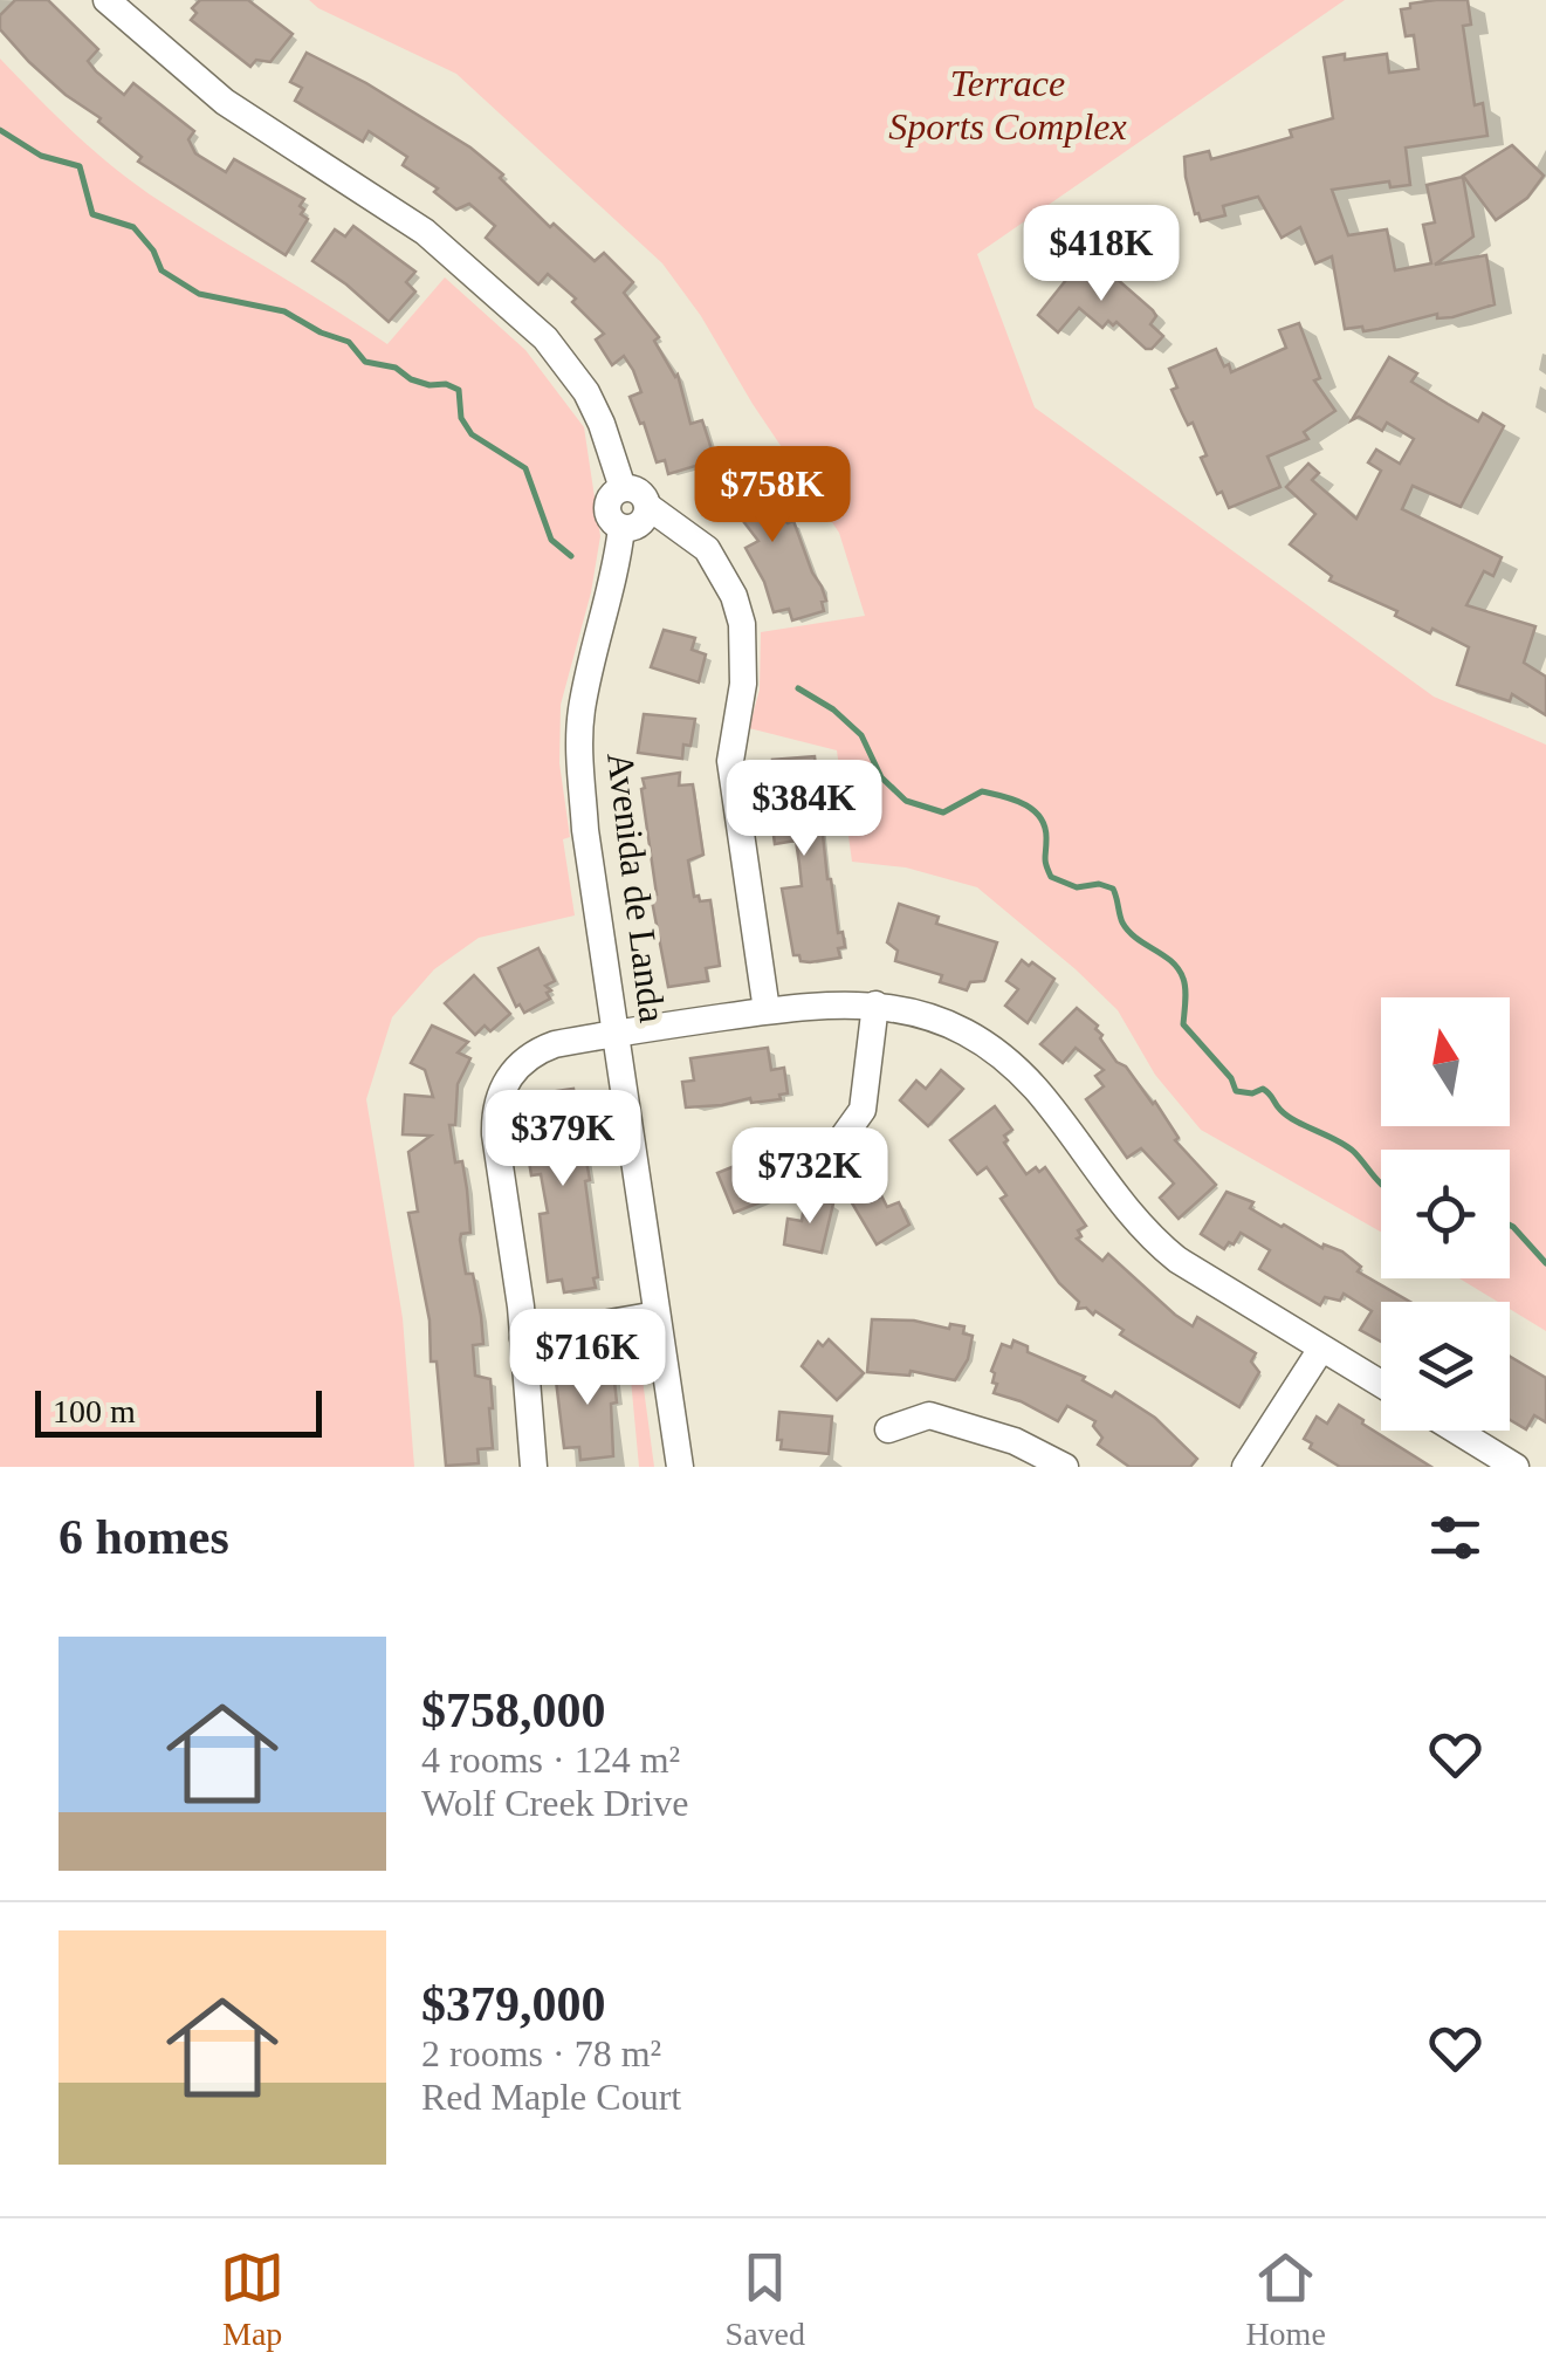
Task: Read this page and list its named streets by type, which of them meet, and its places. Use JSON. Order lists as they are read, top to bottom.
{
  "streets": {
    "street": ["Avenida de Landa"]
  },
  "parks": ["Terrace Sports Complex"],
  "scale_bar": "100 m",
  "north": "top",
  "page": {
    "price": [
      "$418K",
      "$758K",
      "$384K",
      "$379K",
      "$732K",
      "$716K"
    ],
    "scale": "100 m",
    "heading": "6 homes",
    "list": [
      {
        "name": "$758,000",
        "note": "4 rooms · 124 m² · Wolf Creek Drive"
      },
      {
        "name": "$379,000",
        "note": "2 rooms · 78 m² · Red Maple Court"
      }
    ],
    "tabs": ["Map", "Saved", "Home"]
  }
}
